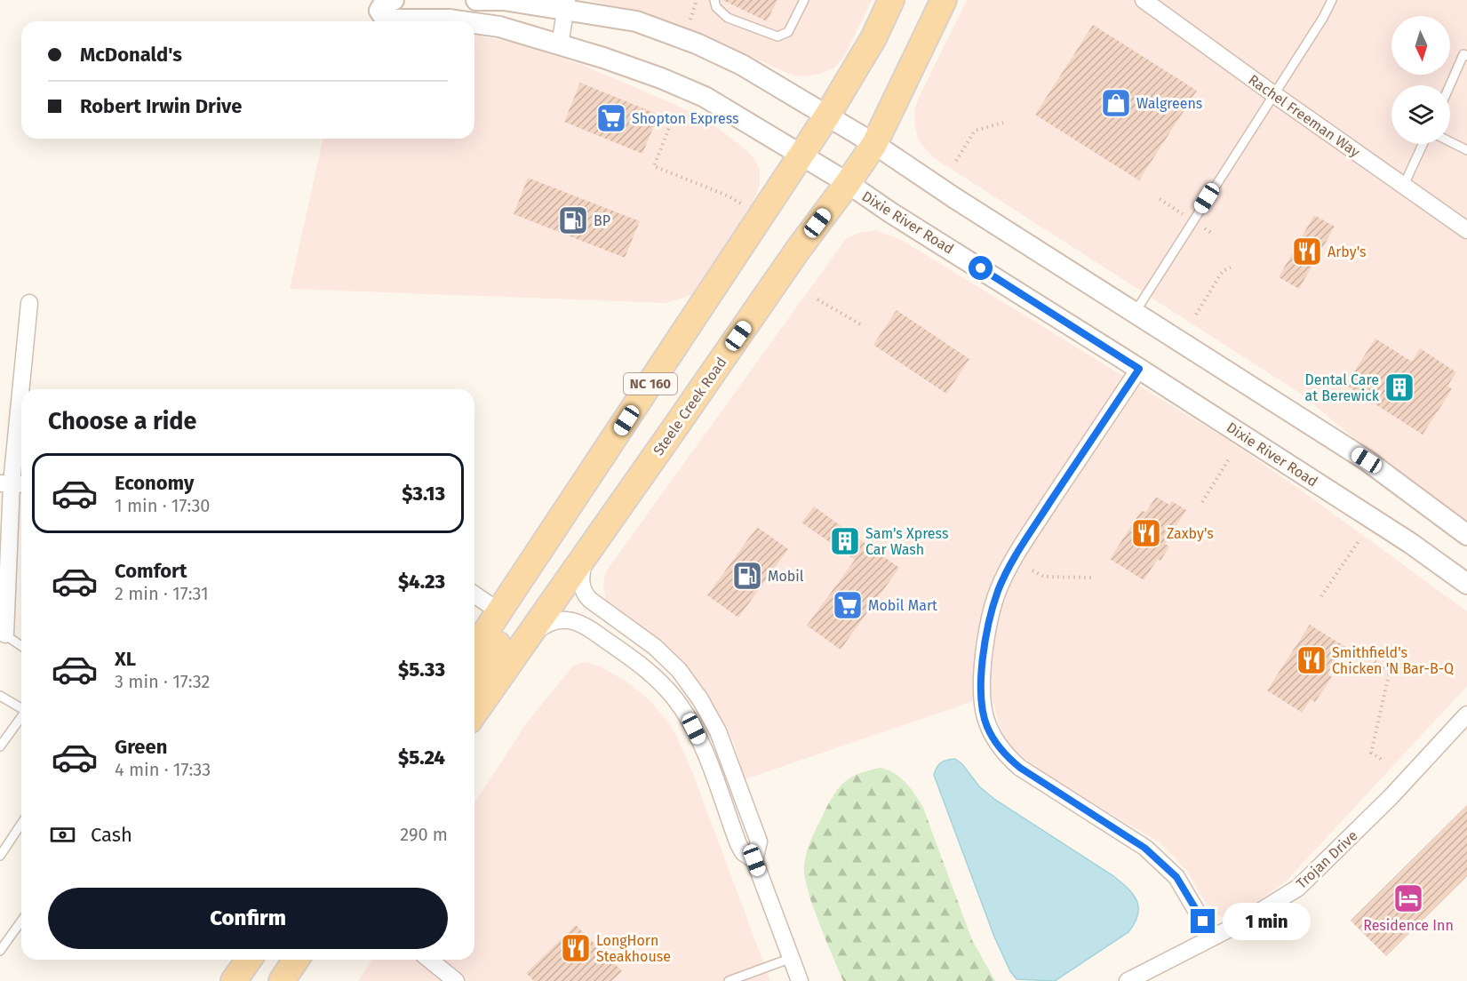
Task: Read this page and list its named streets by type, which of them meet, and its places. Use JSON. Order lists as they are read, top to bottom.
{
  "streets": {
    "main road": ["NC 160", "Steele Creek Road"],
    "street": ["Rachel Freeman Way", "Dixie River Road", "Trojan Drive"]
  },
  "crossings": [
    ["Dixie River Road", "NC 160"],
    ["Dixie River Road", "Steele Creek Road"]
  ],
  "places": {
    "shop": ["Walgreens"],
    "supermarket": ["Shopton Express", "Mobil Mart"],
    "fuel station": ["BP", "Mobil"],
    "restaurant": [
      "Arby's",
      "Zaxby's",
      "Smithfield's Chicken 'N Bar-B-Q",
      "LongHorn Steakhouse"
    ],
    "building": ["Dental Care at Berewick", "Sam's Xpress Car Wash"],
    "hotel": ["Residence Inn"]
  },
  "north": "bottom",
  "page": {
    "banner": ["McDonald's", "Robert Irwin Drive"],
    "heading": "Choose a ride",
    "list": [
      {
        "name": "Economy",
        "note": "1 min · 17:30",
        "value": "$3.13"
      },
      {
        "name": "Comfort",
        "note": "2 min · 17:31",
        "value": "$4.23"
      },
      {
        "name": "XL",
        "note": "3 min · 17:32",
        "value": "$5.33"
      },
      {
        "name": "Green",
        "note": "4 min · 17:33",
        "value": "$5.24"
      }
    ],
    "pay": ["Cash", "290 m"],
    "buttons": "Confirm",
    "bubble": "1 min"
  }
}
